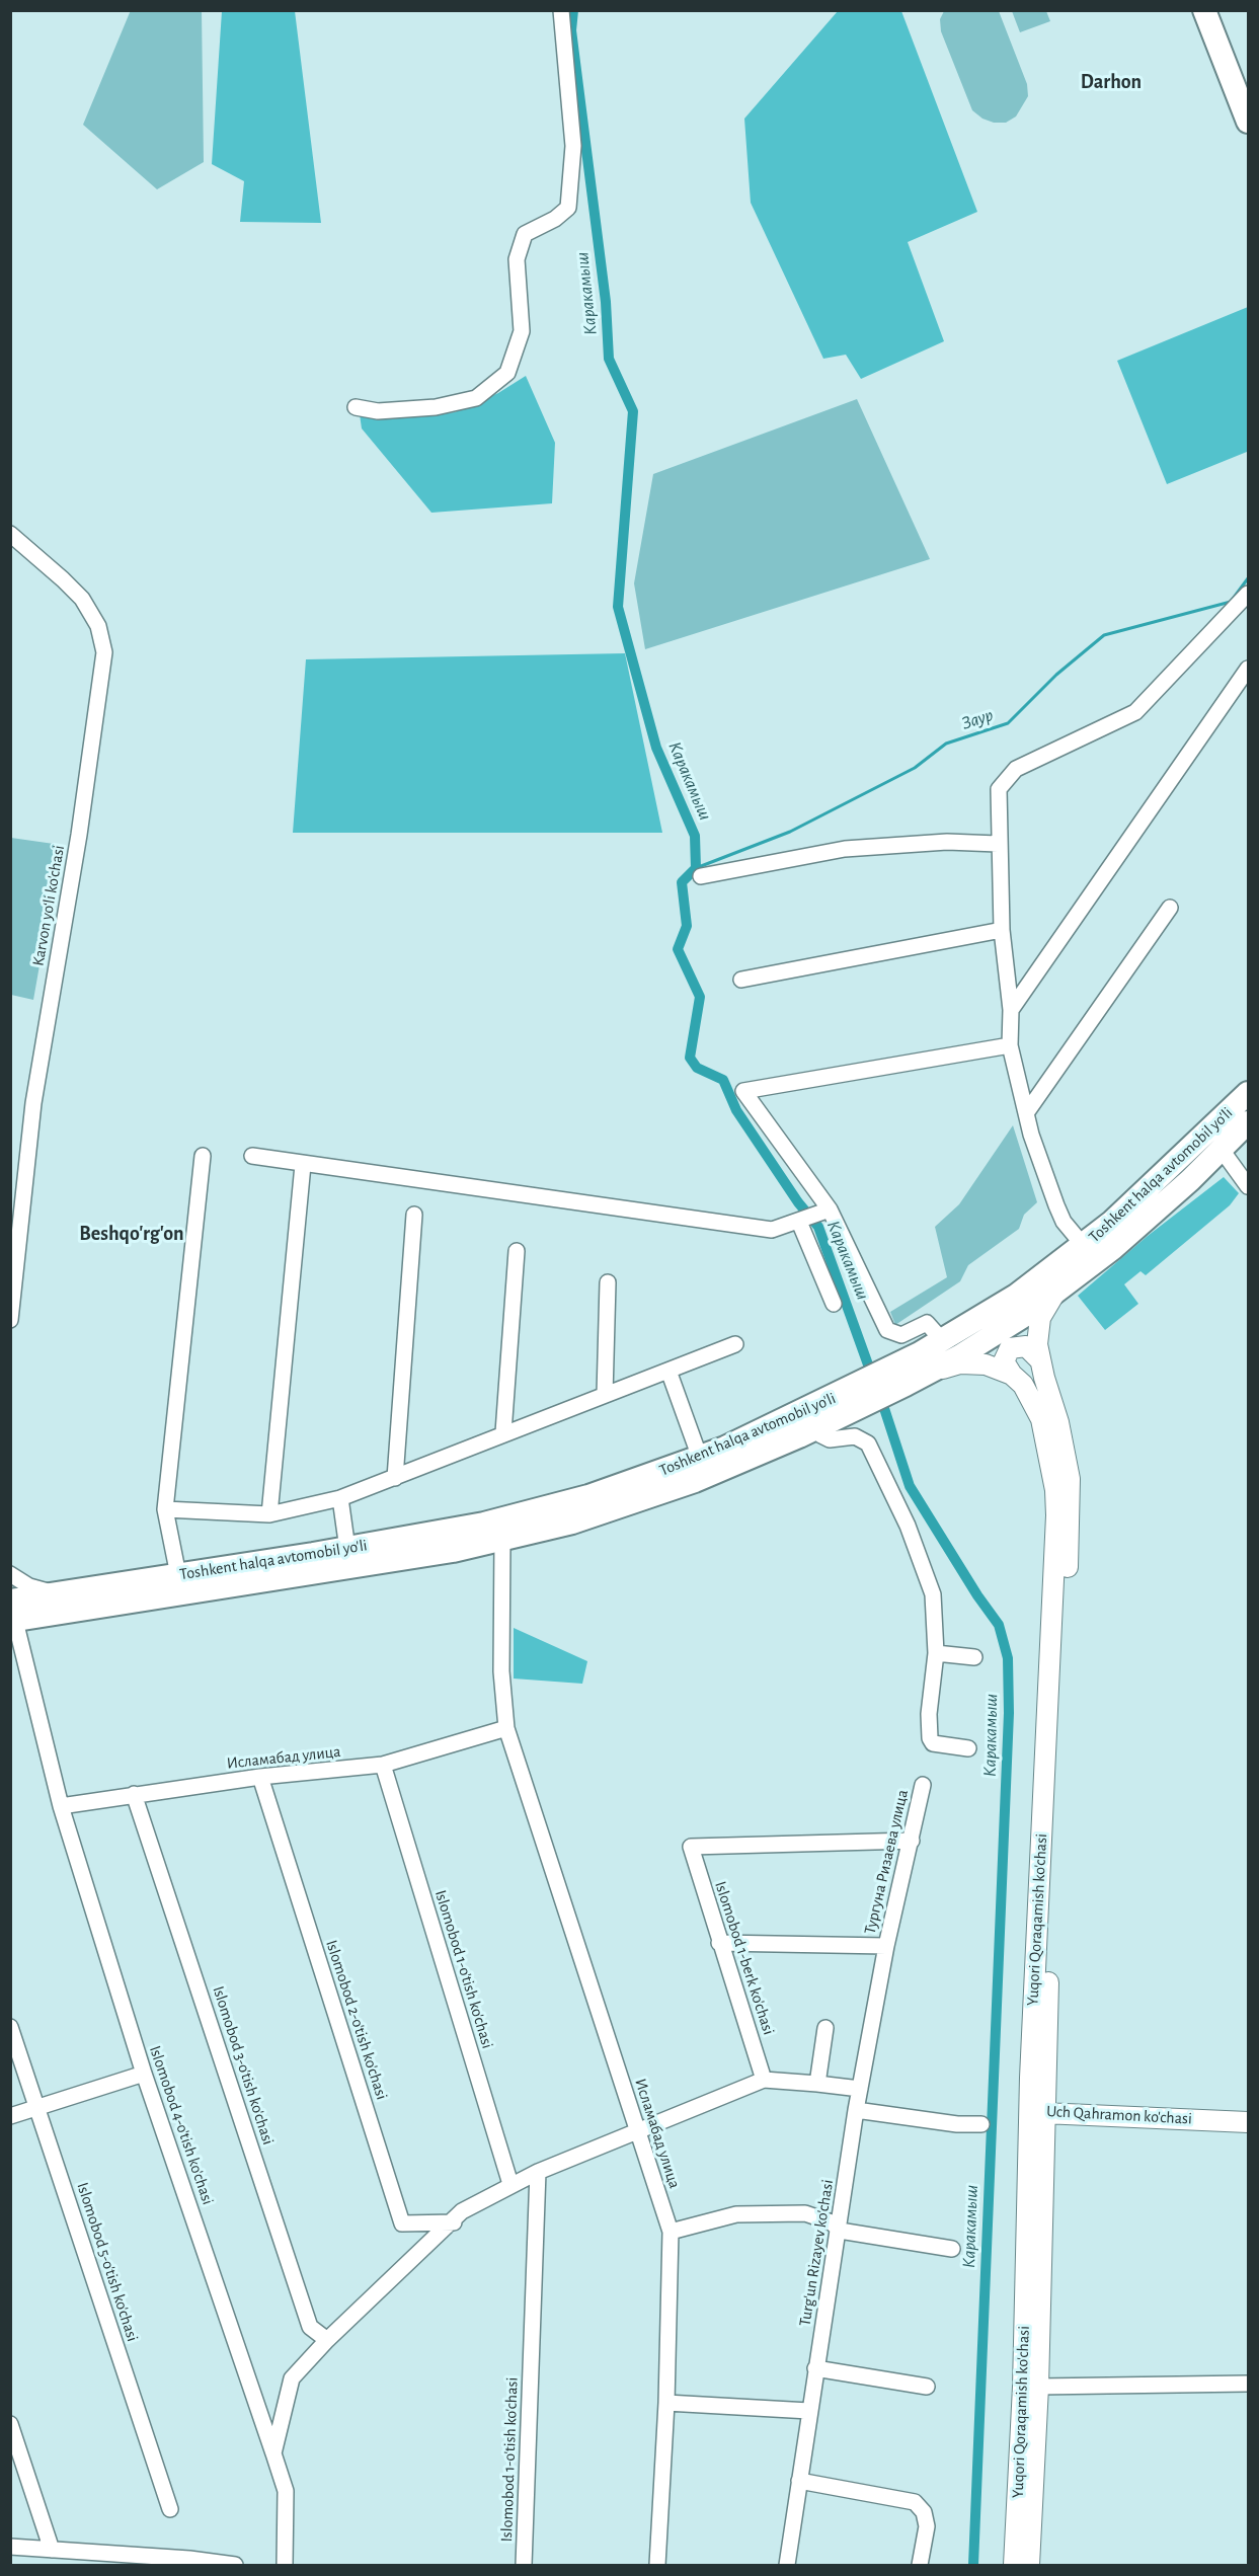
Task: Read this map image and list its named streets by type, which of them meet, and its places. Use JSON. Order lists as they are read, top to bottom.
{
  "streets": {
    "highway": ["Toshkent halqa avtomobil yo'li"],
    "main road": ["Yuqori Qoraqamish ko'chasi", "Uch Qahramon ko'chasi"],
    "street": [
      "Karvon yo‘li ko'chasi",
      "Исламабад улица",
      "Тургуна Ризаева улица",
      "Islomobod 1-berk ko'chasi",
      "Islomobod 1-o'tish ko'chasi",
      "Islomobod 2-o'tish ko'chasi",
      "Islomobod 3-o'tish ko'chasi",
      "Islomobod 4-o'tish ko'chasi",
      "Turg'un Rizayev ko'chasi",
      "Islomobod 5-o'tish ko'chasi"
    ]
  },
  "crossings": [
    ["Toshkent halqa avtomobil yo'li", "Исламабад улица"],
    ["Toshkent halqa avtomobil yo'li", "Yuqori Qoraqamish ko'chasi"],
    ["Toshkent halqa avtomobil yo'li", "Islomobod 4-o'tish ko'chasi"],
    ["Исламабад улица", "Islomobod 1-o'tish ko'chasi"],
    ["Исламабад улица", "Islomobod 2-o'tish ko'chasi"],
    ["Исламабад улица", "Islomobod 3-o'tish ko'chasi"],
    ["Исламабад улица", "Islomobod 4-o'tish ko'chasi"],
    ["Тургуна Ризаева улица", "Islomobod 1-berk ko'chasi"],
    ["Тургуна Ризаева улица", "Turg'un Rizayev ko'chasi"],
    ["Yuqori Qoraqamish ko'chasi", "Uch Qahramon ko'chasi"]
  ],
  "districts": ["Darhon", "Beshqo'rg'on"],
  "water": ["Каракамыш", "Заур"]
}
